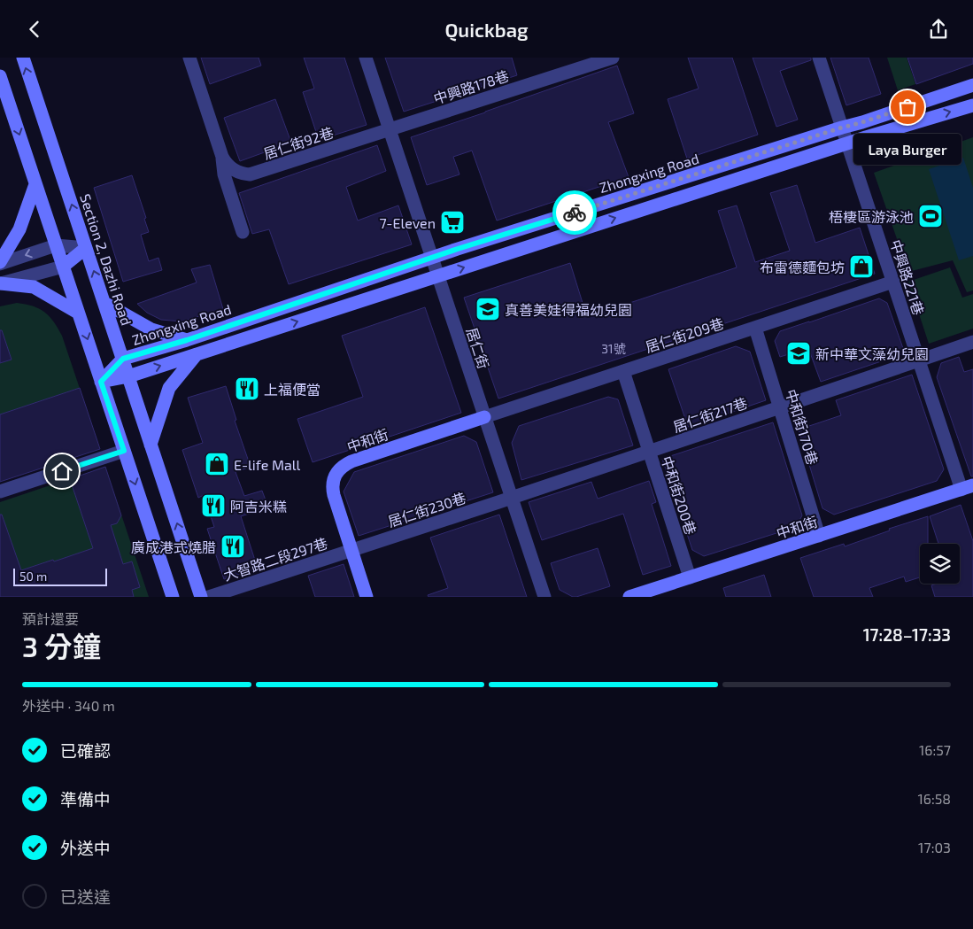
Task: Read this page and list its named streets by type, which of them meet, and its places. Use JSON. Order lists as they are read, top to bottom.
{
  "streets": {
    "street": [
      "中興路178巷",
      "居仁街92巷",
      "Zhongxing Road",
      "Section 2, Dazhi Road",
      "中興路221巷",
      "居仁街209巷",
      "居仁街",
      "居仁街217巷",
      "中和街170巷",
      "中和街",
      "中和街200巷",
      "居仁街230巷",
      "大智路二段297巷"
    ]
  },
  "crossings": [
    ["中興路178巷", "居仁街92巷"],
    ["中興路178巷", "居仁街"],
    ["居仁街92巷", "居仁街"],
    ["Zhongxing Road", "Section 2, Dazhi Road"],
    ["Zhongxing Road", "中興路221巷"],
    ["Zhongxing Road", "居仁街"],
    ["中興路221巷", "居仁街209巷"],
    ["中興路221巷", "居仁街217巷"],
    ["中興路221巷", "中和街"],
    ["居仁街209巷", "居仁街"],
    ["居仁街209巷", "中和街170巷"],
    ["居仁街209巷", "中和街"],
    ["居仁街209巷", "中和街200巷"],
    ["居仁街", "居仁街217巷"],
    ["居仁街", "中和街"],
    ["居仁街", "居仁街230巷"],
    ["居仁街217巷", "中和街170巷"],
    ["居仁街217巷", "中和街200巷"],
    ["居仁街217巷", "居仁街230巷"],
    ["中和街170巷", "中和街"],
    ["中和街", "中和街200巷"],
    ["中和街", "居仁街230巷"],
    ["中和街", "大智路二段297巷"],
    ["居仁街230巷", "大智路二段297巷"]
  ],
  "places": {
    "other": ["Laya Burger"],
    "sports": ["梧棲區游泳池"],
    "supermarket": ["7-Eleven"],
    "shop": ["布雷德麵包坊", "E-life Mall"],
    "school or university": ["真善美娃得福幼兒園", "新中華文藻幼兒園"],
    "restaurant": ["上福便當", "阿吉米糕", "廣成港式燒腊"]
  },
  "house_numbers": ["31號"],
  "scale_bar": "50 m",
  "page": {
    "header": "Quickbag",
    "bubble": "Laya Burger",
    "scale": "50 m",
    "heading": ["3 分鐘", "預計還要", "17:28–17:33"],
    "bar": "外送中 · 340 m",
    "list": [
      ["已確認", "16:57"],
      ["準備中", "16:58"],
      ["外送中", "17:03"],
      "已送達"
    ]
  }
}
